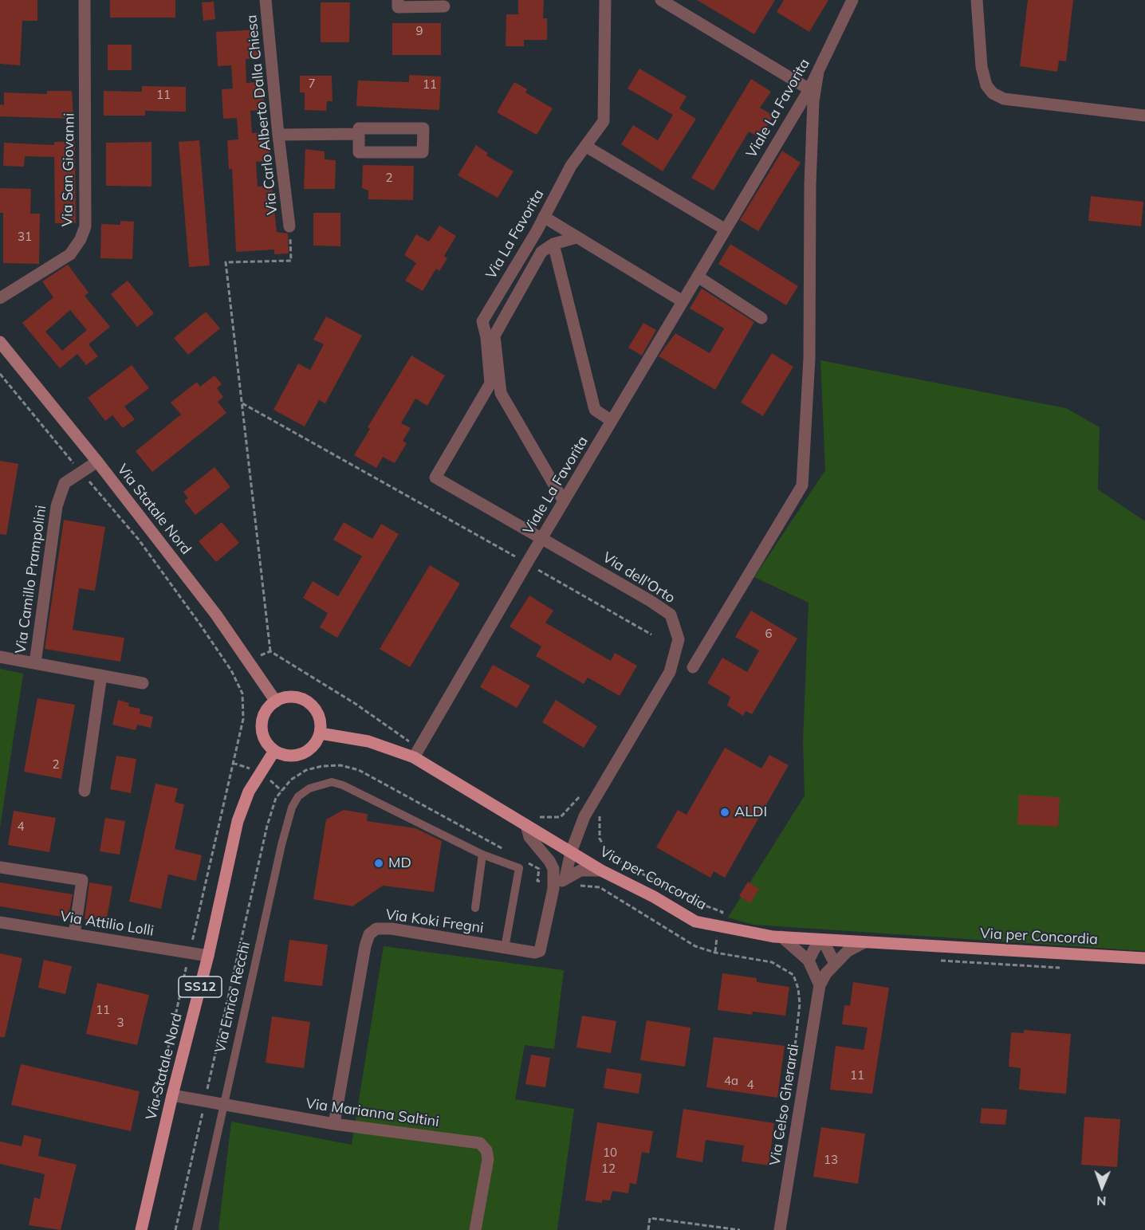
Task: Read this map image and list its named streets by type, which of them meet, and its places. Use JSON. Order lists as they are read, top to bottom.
{
  "streets": {
    "main road": ["Via Statale Nord", "Via per Concordia", "SS12"],
    "street": [
      "Viale La Favorita",
      "Via Carlo Alberto Dalla Chiesa",
      "Via San Giovanni",
      "Via La Favorita",
      "Via dell'Orto",
      "Via Camillo Prampolini",
      "Via Koki Fregni",
      "Via Attilio Lolli",
      "Via Celso Gherardi",
      "Via Marianna Saltini"
    ],
    "lane": ["Via Enrico Recchi"]
  },
  "crossings": [
    ["Viale La Favorita", "Via dell'Orto"],
    ["Viale La Favorita", "Via per Concordia"],
    ["Via La Favorita", "Via dell'Orto"],
    ["Via Statale Nord", "Via Camillo Prampolini"],
    ["Via Statale Nord", "Via per Concordia"],
    ["Via Statale Nord", "Via Attilio Lolli"],
    ["Via Statale Nord", "Via Marianna Saltini"],
    ["Via dell'Orto", "Via per Concordia"],
    ["Via dell'Orto", "Via Koki Fregni"],
    ["Via per Concordia", "Via Celso Gherardi"],
    ["Via Koki Fregni", "Via Enrico Recchi"],
    ["Via Koki Fregni", "Via Marianna Saltini"],
    ["Via Enrico Recchi", "Via Marianna Saltini"]
  ],
  "places": ["ALDI", "MD"],
  "house_numbers": [
    "9",
    "7",
    "11",
    "11",
    "2",
    "31",
    "6",
    "2",
    "4",
    "11",
    "3",
    "11",
    "4a",
    "4",
    "10",
    "13",
    "12"
  ],
  "north": "bottom"
}
